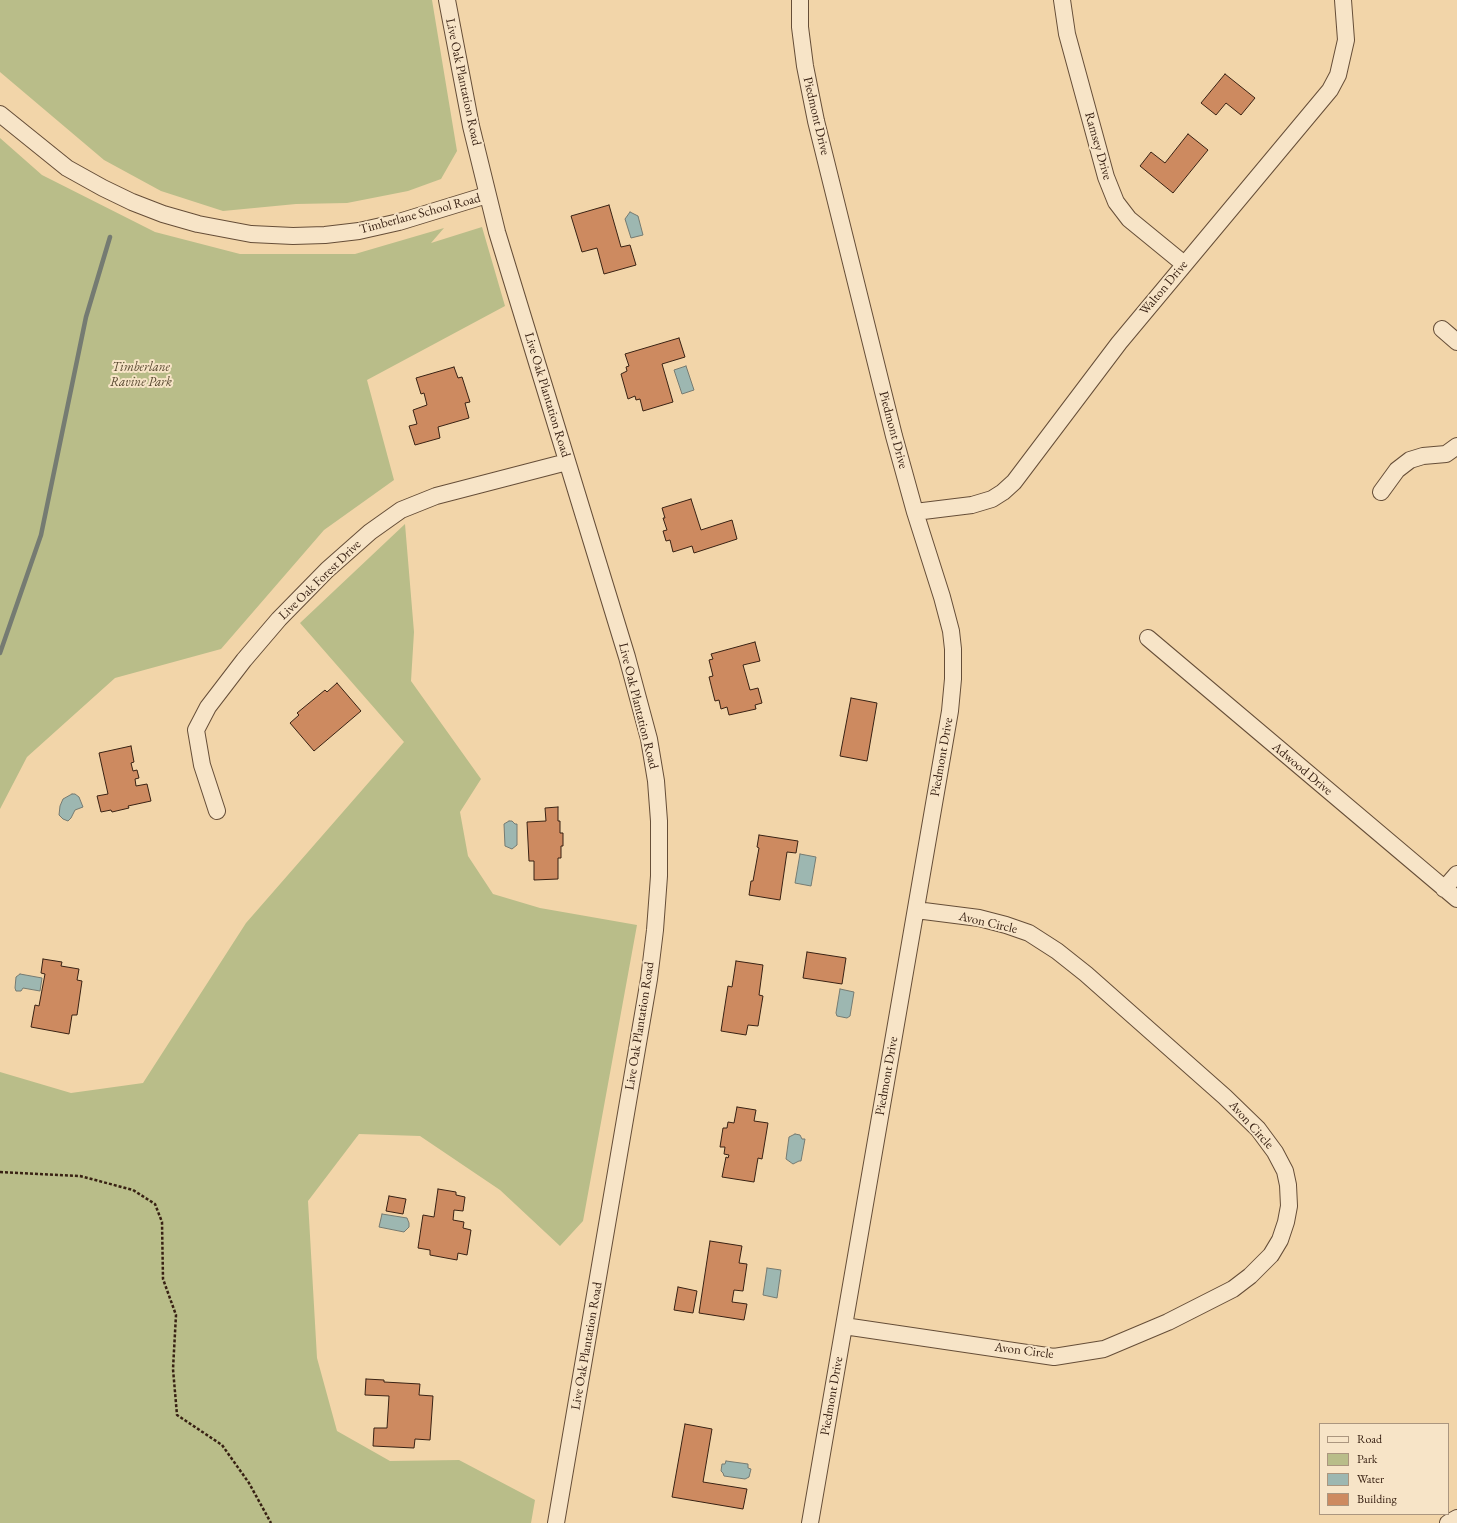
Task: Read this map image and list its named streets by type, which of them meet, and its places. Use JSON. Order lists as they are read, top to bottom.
{
  "streets": {
    "street": [
      "Live Oak Plantation Road",
      "Piedmont Drive",
      "Ramsey Drive",
      "Timberlane School Road",
      "Walton Drive",
      "Live Oak Forest Drive",
      "Adwood Drive",
      "Avon Circle"
    ]
  },
  "crossings": [
    ["Live Oak Plantation Road", "Timberlane School Road"],
    ["Live Oak Plantation Road", "Live Oak Forest Drive"],
    ["Piedmont Drive", "Walton Drive"],
    ["Piedmont Drive", "Avon Circle"],
    ["Ramsey Drive", "Walton Drive"]
  ],
  "parks": ["Timberlane Ravine Park"],
  "legend": [
    "Road",
    "Park",
    "Water",
    "Building"
  ]
}
